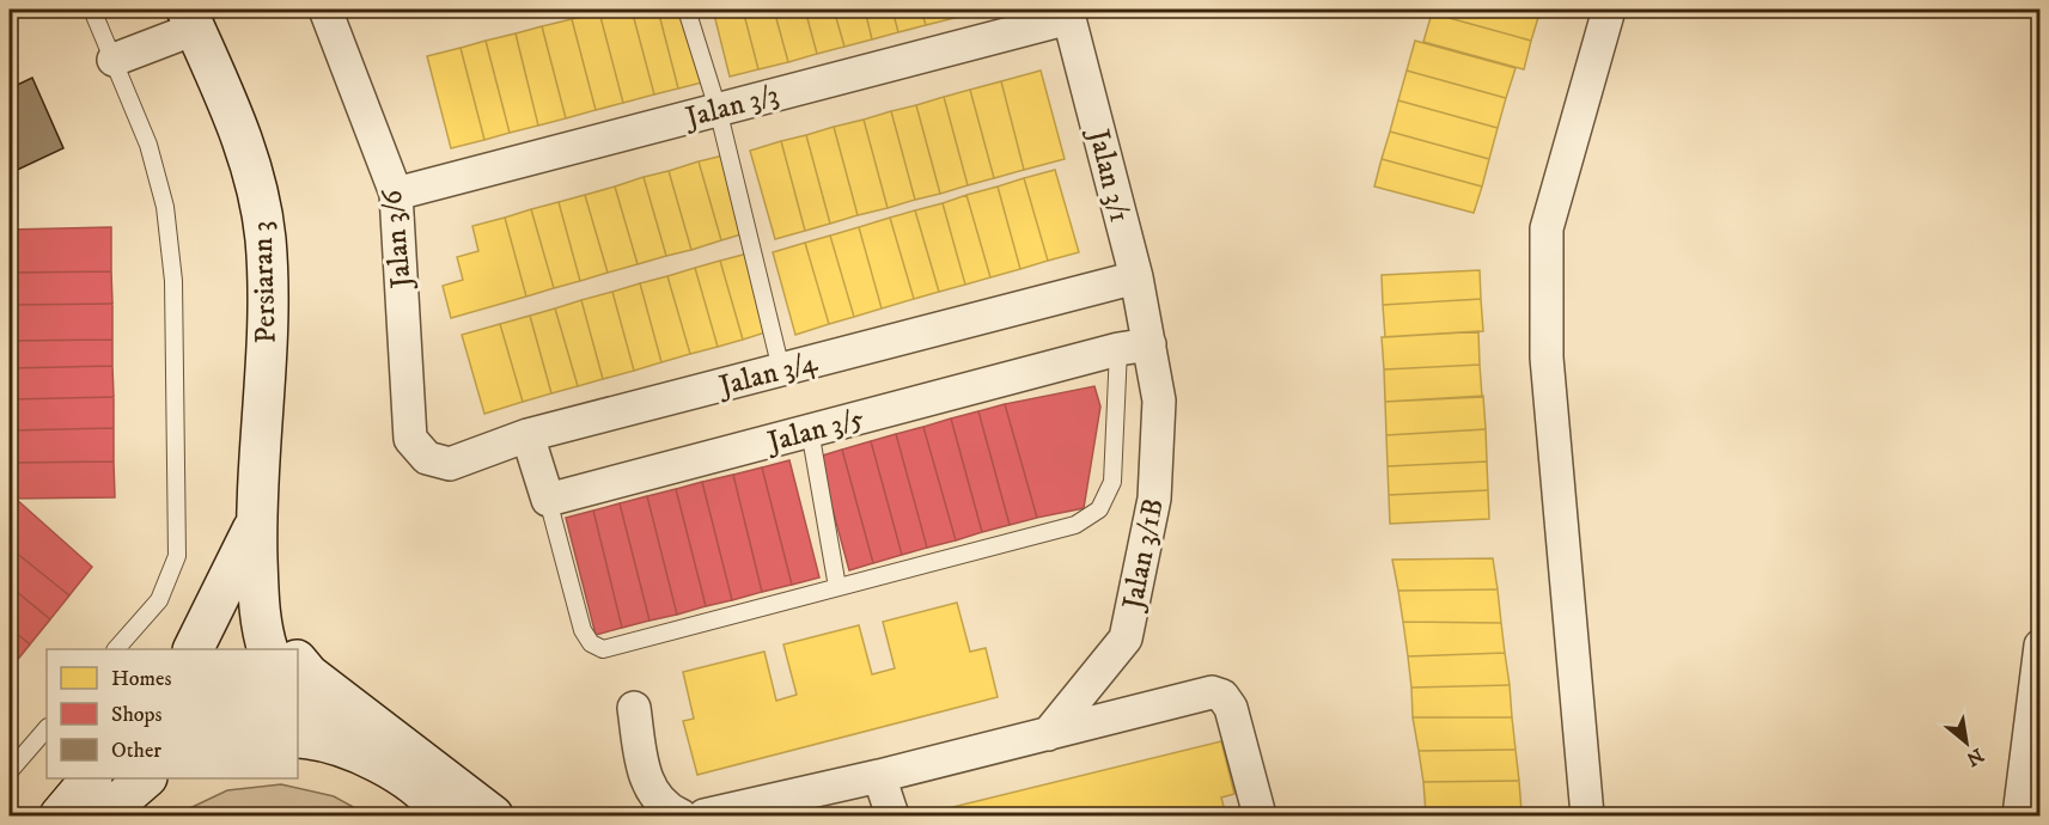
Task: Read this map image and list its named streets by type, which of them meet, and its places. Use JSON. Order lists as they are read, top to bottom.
{
  "streets": {
    "street": [
      "Jalan 3/3",
      "Jalan 3/1",
      "Jalan 3/6",
      "Persiaran 3",
      "Jalan 3/4",
      "Jalan 3/5",
      "Jalan 3/1B"
    ]
  },
  "crossings": [
    ["Jalan 3/3", "Jalan 3/1"],
    ["Jalan 3/3", "Jalan 3/6"],
    ["Jalan 3/1", "Jalan 3/4"],
    ["Jalan 3/1", "Jalan 3/5"],
    ["Jalan 3/1", "Jalan 3/1B"],
    ["Jalan 3/6", "Jalan 3/4"],
    ["Jalan 3/5", "Jalan 3/1B"]
  ],
  "legend": ["Homes", "Shops", "Other"],
  "north": "bottom right"
}
